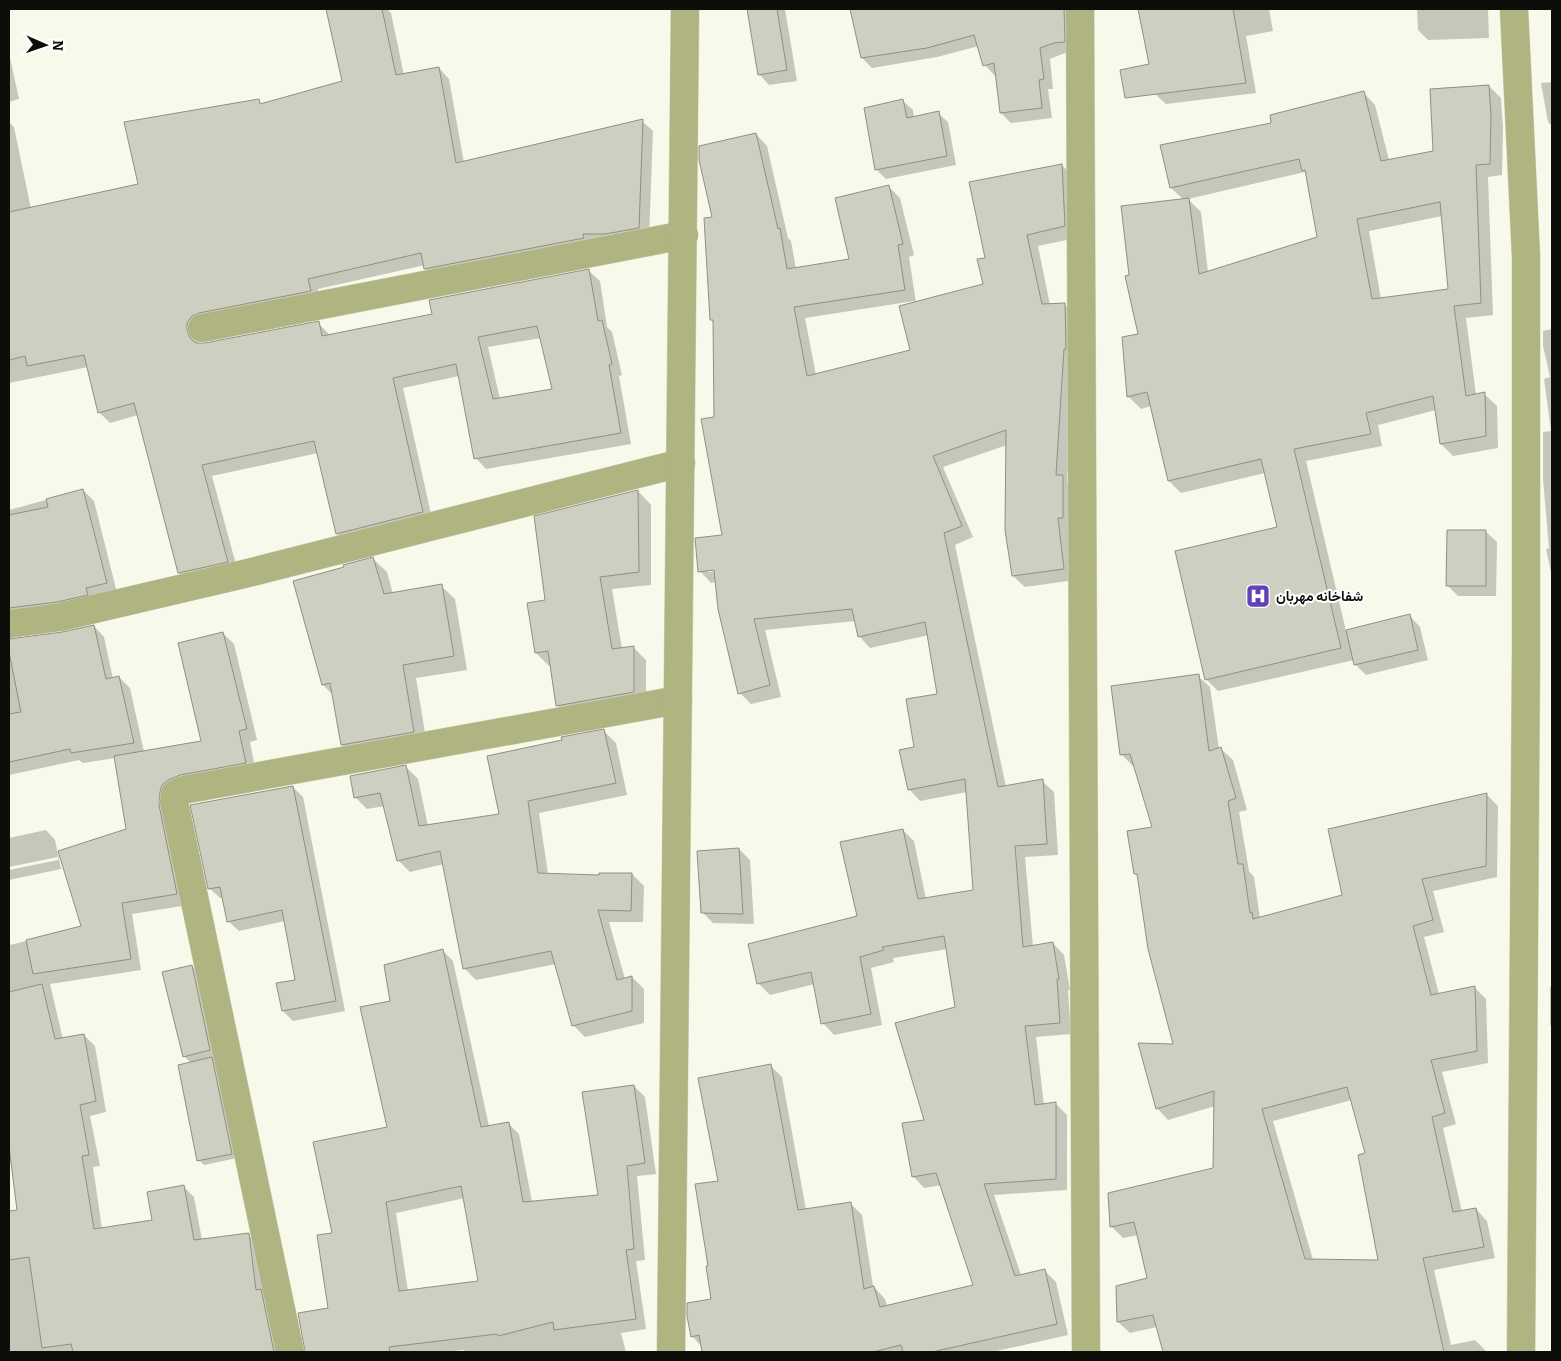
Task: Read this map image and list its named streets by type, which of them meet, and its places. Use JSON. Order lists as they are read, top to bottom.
{
  "places": {
    "hospital": ["شفاخانه مهربان"]
  },
  "north": "right"
}
